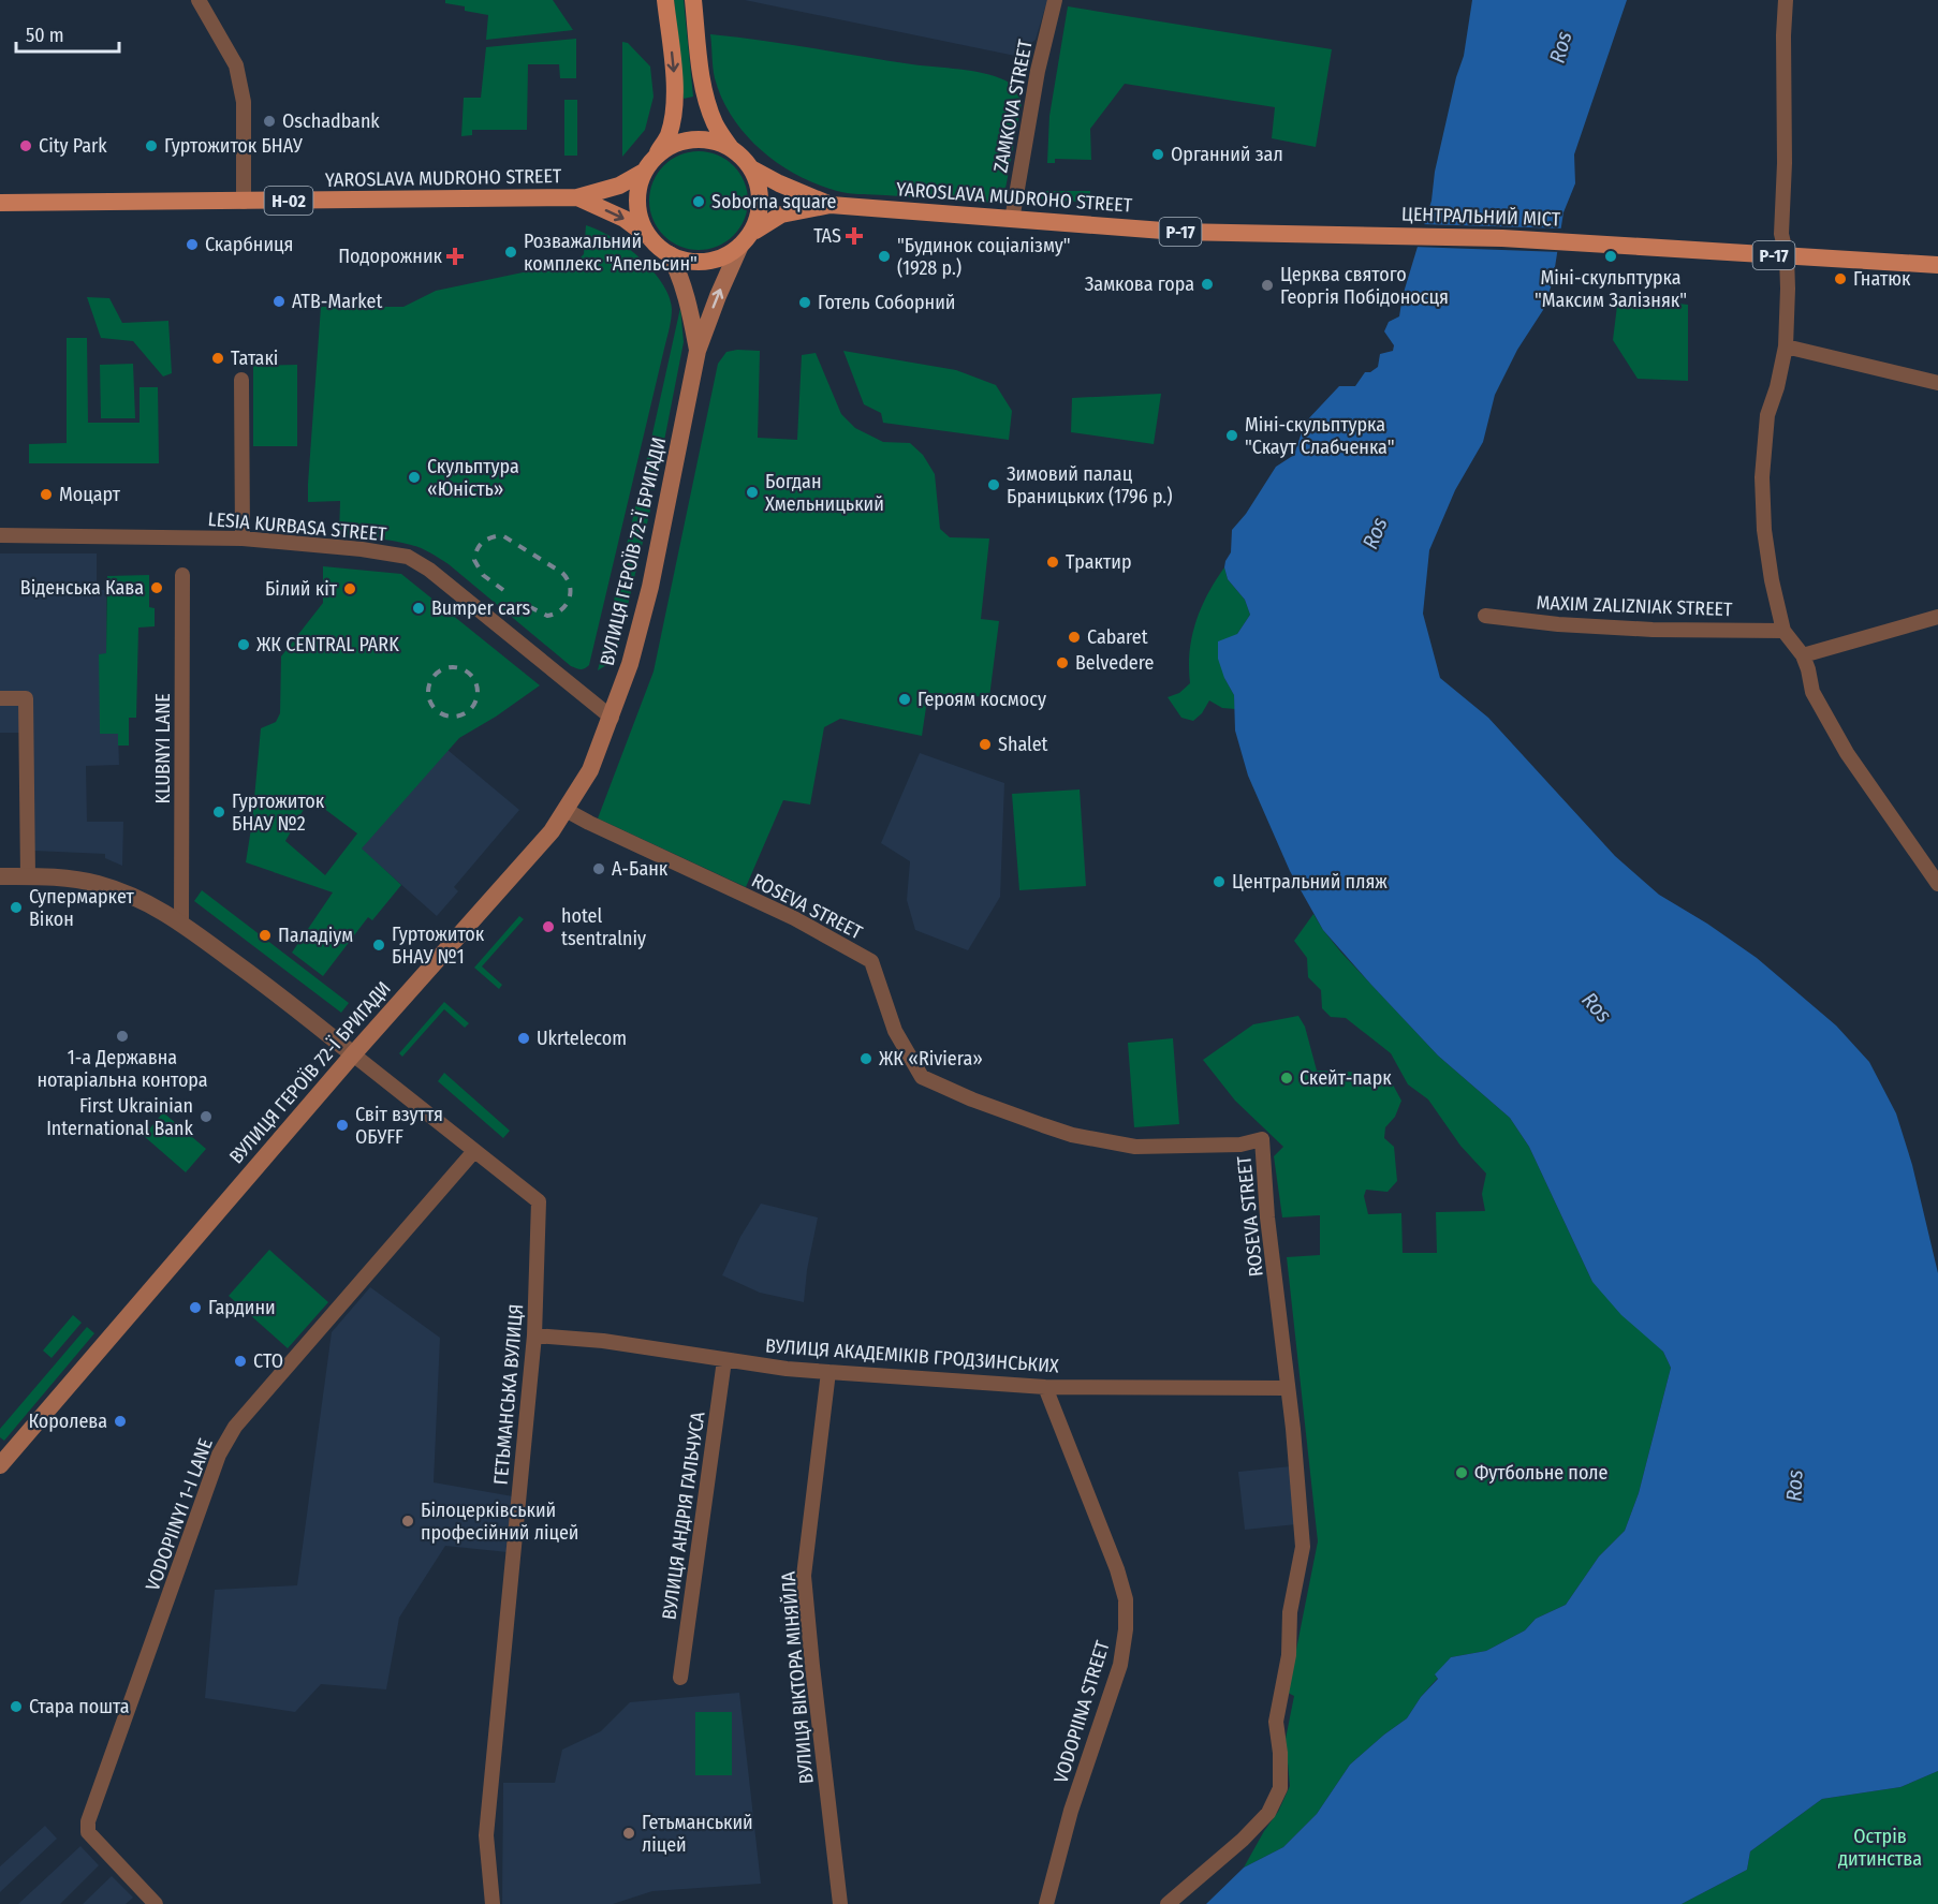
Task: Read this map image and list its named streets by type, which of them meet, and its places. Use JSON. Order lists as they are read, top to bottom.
{
  "streets": {
    "main road": [
      "YAROSLAVA MUDROHO STREET",
      "Н-02",
      "ЦЕНТРАЛЬНИЙ МІСТ",
      "Р-17",
      "ВУЛИЦЯ ГЕРОЇВ 72-Ї БРИГАДИ"
    ],
    "street": [
      "ZAMKOVA STREET",
      "LESIA KURBASA STREET",
      "MAXIM ZALIZNIAK STREET",
      "KLUBNYI LANE",
      "ROSEVA STREET",
      "ВУЛИЦЯ АКАДЕМІКІВ ГРОДЗИНСЬКИХ",
      "ГЕТЬМАНСЬКА ВУЛИЦЯ",
      "VODOPIINYI 1-I LANE",
      "ВУЛИЦЯ АНДРІЯ ГАЛЬЧУСА",
      "ВУЛИЦЯ ВІКТОРА МІНЯЙЛА",
      "VODOPIINA STREET"
    ]
  },
  "crossings": [
    ["ZAMKOVA STREET", "YAROSLAVA MUDROHO STREET"],
    ["YAROSLAVA MUDROHO STREET", "Н-02"],
    ["YAROSLAVA MUDROHO STREET", "ЦЕНТРАЛЬНИЙ МІСТ"],
    ["YAROSLAVA MUDROHO STREET", "ВУЛИЦЯ ГЕРОЇВ 72-Ї БРИГАДИ"],
    ["Н-02", "ВУЛИЦЯ ГЕРОЇВ 72-Ї БРИГАДИ"],
    ["ЦЕНТРАЛЬНИЙ МІСТ", "Р-17"],
    ["LESIA KURBASA STREET", "ВУЛИЦЯ ГЕРОЇВ 72-Ї БРИГАДИ"],
    ["ВУЛИЦЯ ГЕРОЇВ 72-Ї БРИГАДИ", "ROSEVA STREET"],
    ["ВУЛИЦЯ ГЕРОЇВ 72-Ї БРИГАДИ", "ГЕТЬМАНСЬКА ВУЛИЦЯ"],
    ["ROSEVA STREET", "ВУЛИЦЯ АКАДЕМІКІВ ГРОДЗИНСЬКИХ"],
    ["ВУЛИЦЯ АКАДЕМІКІВ ГРОДЗИНСЬКИХ", "ГЕТЬМАНСЬКА ВУЛИЦЯ"],
    ["ВУЛИЦЯ АКАДЕМІКІВ ГРОДЗИНСЬКИХ", "ВУЛИЦЯ АНДРІЯ ГАЛЬЧУСА"],
    ["ВУЛИЦЯ АКАДЕМІКІВ ГРОДЗИНСЬКИХ", "ВУЛИЦЯ ВІКТОРА МІНЯЙЛА"],
    ["ВУЛИЦЯ АКАДЕМІКІВ ГРОДЗИНСЬКИХ", "VODOPIINA STREET"],
    ["ГЕТЬМАНСЬКА ВУЛИЦЯ", "VODOPIINYI 1-I LANE"]
  ],
  "water": ["Ros"],
  "parks": ["Острів дитинства"],
  "places": {
    "other": [
      "Oschadbank",
      "City Park",
      "Гуртожиток БНАУ",
      "Органний зал",
      "Soborna square",
      "Скарбниця",
      "Розважальний комплекс \"Апельсин\"",
      "\"Будинок соціалізму\" (1928 р.)",
      "Міні-скульптурка \"Максим Залізняк\"",
      "Гнатюк",
      "Замкова гора",
      "Церква святого Георгія Побідоносця",
      "ATB-Market",
      "Готель Соборний",
      "Татакі",
      "Міні-скульптурка \"Скаут Слабченка\"",
      "Скульптура «Юність»",
      "Зимовий палац Браницьких (1796 р.)",
      "Богдан Хмельницький",
      "Моцарт",
      "Трактир",
      "Віденська Кава",
      "Білий кіт",
      "Bumper cars",
      "Cabaret",
      "ЖК CENTRAL PARK",
      "Belvedere",
      "Героям космосу",
      "Shalet",
      "Гуртожиток БНАУ №2",
      "А-Банк",
      "Центральний пляж",
      "Супермаркет Вікон",
      "hotel tsentralniy",
      "Паладіум",
      "Гуртожиток БНАУ №1",
      "1-а Державна нотаріальна контора",
      "Ukrtelecom",
      "ЖК «Riviera»",
      "Скейт-парк",
      "First Ukrainian International Bank",
      "Світ взуття ОБУFF",
      "Гардини",
      "СТО",
      "Королева",
      "Футбольне поле",
      "Білоцерківський професійний ліцей",
      "Стара пошта",
      "Гетьманський ліцей"
    ],
    "health": ["TAS", "Подорожник"]
  },
  "scale_bar": "50 m"
}
